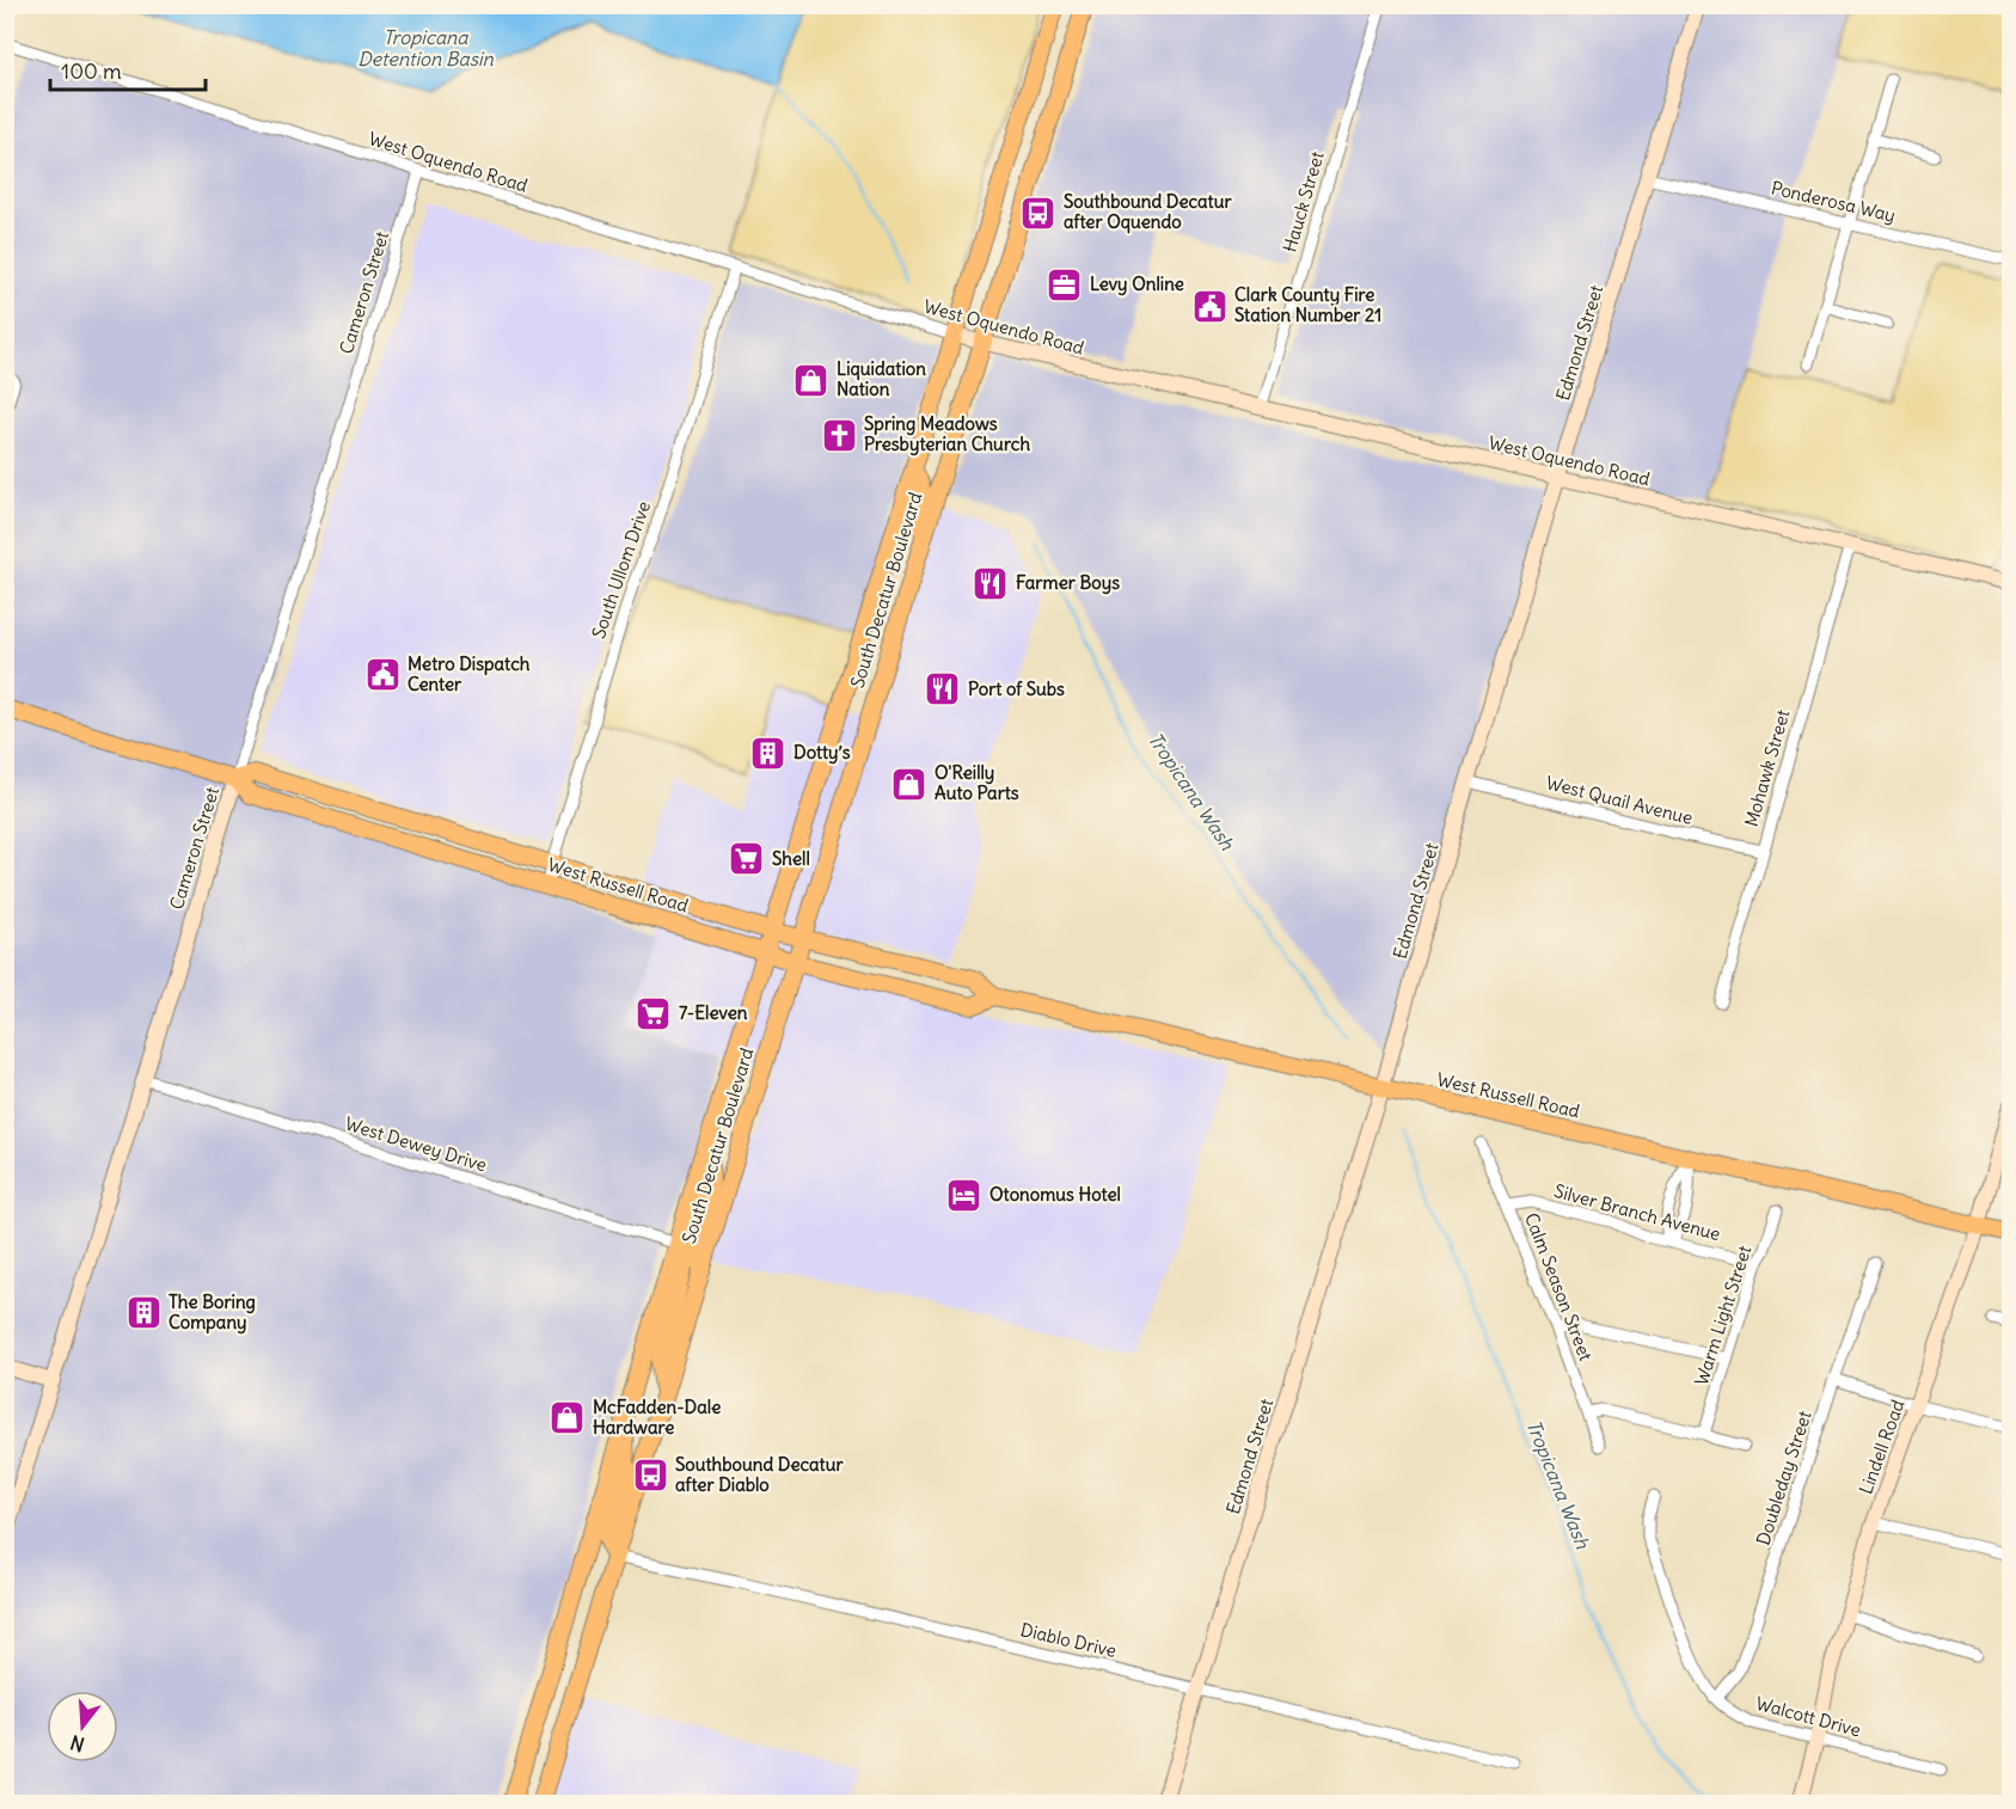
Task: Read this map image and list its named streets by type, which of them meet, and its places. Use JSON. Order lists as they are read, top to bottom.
{
  "streets": {
    "main road": ["South Decatur Boulevard", "West Russell Road"],
    "street": [
      "West Oquendo Road",
      "Hauck Street",
      "Ponderosa Way",
      "Cameron Street",
      "Edmond Street",
      "South Ullom Drive",
      "Mohawk Street",
      "West Quail Avenue",
      "West Dewey Drive",
      "Silver Branch Avenue",
      "Calm Season Street",
      "Warm Light Street",
      "Lindell Road",
      "Doubleday Street",
      "Diablo Drive",
      "Walcott Drive"
    ]
  },
  "crossings": [
    ["West Oquendo Road", "Hauck Street"],
    ["West Oquendo Road", "Cameron Street"],
    ["West Oquendo Road", "Edmond Street"],
    ["West Oquendo Road", "South Ullom Drive"],
    ["West Oquendo Road", "South Decatur Boulevard"],
    ["West Oquendo Road", "Mohawk Street"],
    ["Ponderosa Way", "Edmond Street"],
    ["Cameron Street", "West Russell Road"],
    ["Cameron Street", "West Dewey Drive"],
    ["Edmond Street", "West Quail Avenue"],
    ["Edmond Street", "West Russell Road"],
    ["Edmond Street", "Diablo Drive"],
    ["South Ullom Drive", "West Russell Road"],
    ["South Decatur Boulevard", "West Russell Road"],
    ["South Decatur Boulevard", "West Dewey Drive"],
    ["South Decatur Boulevard", "Diablo Drive"],
    ["Mohawk Street", "West Quail Avenue"],
    ["West Russell Road", "Lindell Road"],
    ["Silver Branch Avenue", "Calm Season Street"],
    ["Silver Branch Avenue", "Warm Light Street"],
    ["Lindell Road", "Walcott Drive"],
    ["Doubleday Street", "Walcott Drive"]
  ],
  "water": ["Tropicana Detention Basin", "Tropicana Wash"],
  "places": {
    "bus stop": ["Southbound Decatur after Oquendo", "Southbound Decatur after Diablo"],
    "office": ["Levy Online"],
    "public building": ["Clark County Fire Station Number 21", "Metro Dispatch Center"],
    "shop": ["Liquidation Nation", "O'Reilly Auto Parts", "McFadden-Dale Hardware"],
    "church": ["Spring Meadows Presbyterian Church"],
    "restaurant": ["Farmer Boys", "Port of Subs"],
    "building": ["Dotty’s", "The Boring Company"],
    "supermarket": ["Shell", "7-Eleven"],
    "hotel": ["Otonomus Hotel"]
  },
  "scale_bar": "100 m",
  "north": "bottom"
}
